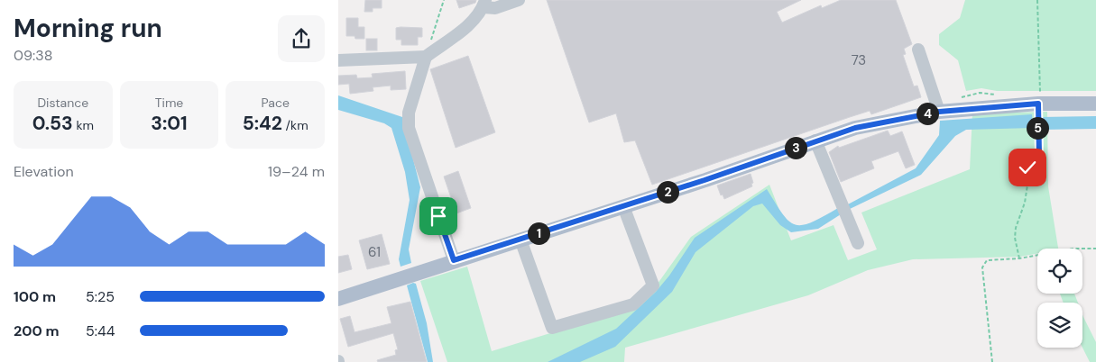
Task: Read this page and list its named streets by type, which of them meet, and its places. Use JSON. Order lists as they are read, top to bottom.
{
  "house_numbers": ["73", "61"],
  "page": {
    "heading": ["Morning run", "09:38"],
    "stats": [
      ["Distance", "0.53 km"],
      ["Time", "3:01"],
      ["Pace", "5:42 /km"]
    ],
    "pins": [
      "4",
      "5",
      "3",
      "2",
      "1"
    ],
    "chart": ["Elevation", "19–24 m"],
    "list": [
      {
        "name": "100 m",
        "note": "5:25"
      },
      {
        "name": "200 m",
        "note": "5:44"
      }
    ]
  }
}
